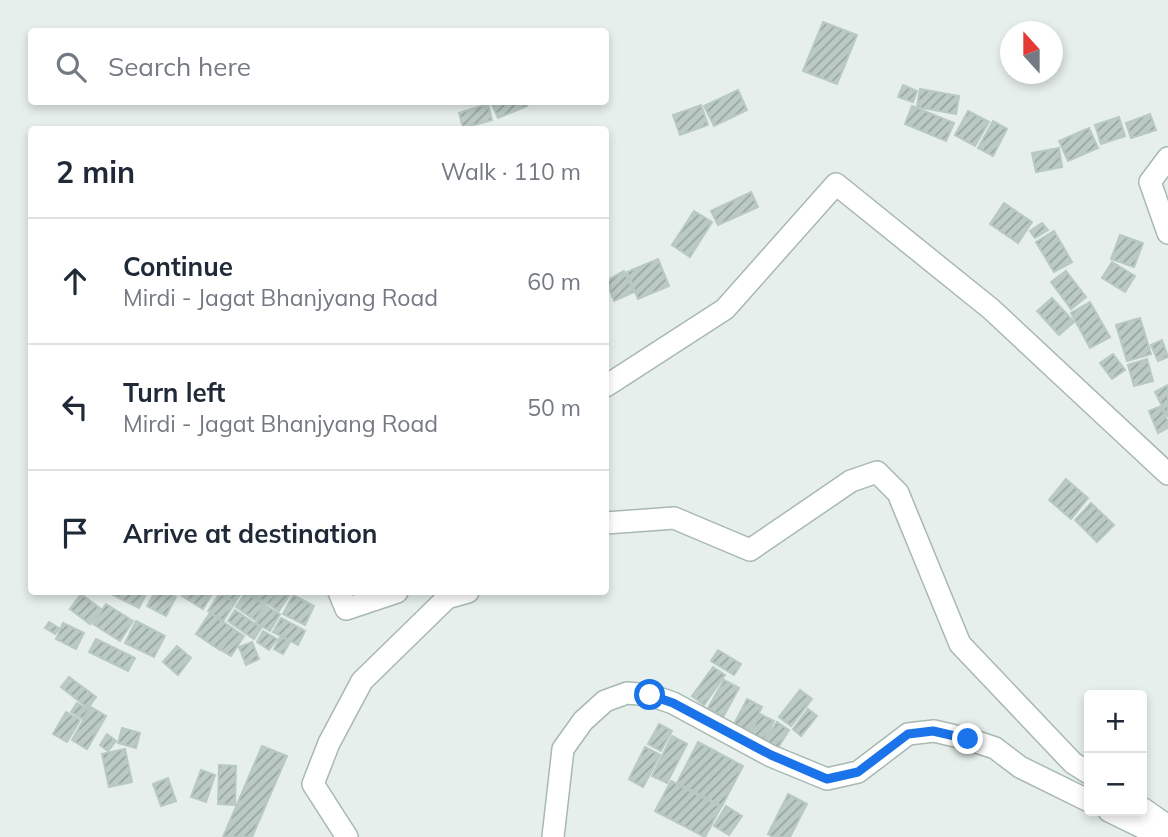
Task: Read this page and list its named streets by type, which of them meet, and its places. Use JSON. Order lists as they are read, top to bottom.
{
  "north": "top",
  "page": {
    "search": "Search here",
    "heading": ["2 min", "Walk · 110 m"],
    "list": [
      ["Continue", "Mirdi - Jagat Bhanjyang Road", "60 m"],
      ["Turn left", "Mirdi - Jagat Bhanjyang Road", "50 m"],
      "Arrive at destination"
    ],
    "map_buttons": ["+", "−"]
  }
}
